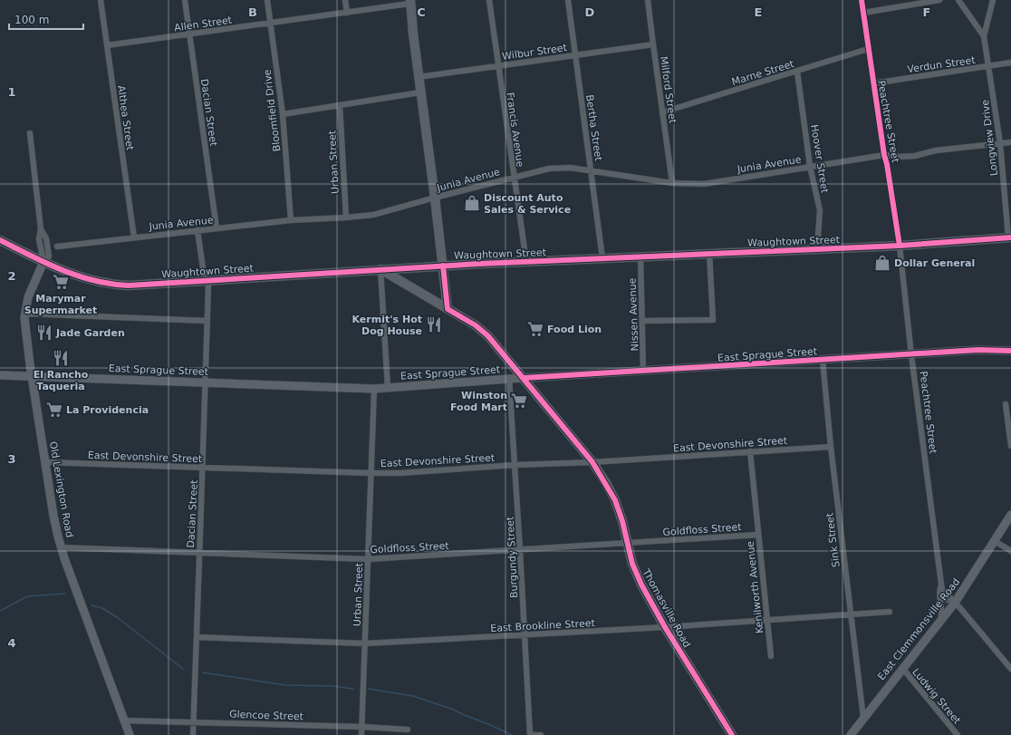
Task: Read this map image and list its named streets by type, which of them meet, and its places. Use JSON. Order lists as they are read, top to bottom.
{
  "streets": {
    "main road": ["Waughtown Street", "Thomasville Road"],
    "street": [
      "Allen Street",
      "Wilbur Street",
      "Verdun Street",
      "Marne Street",
      "Milford Street",
      "Bloomfield Drive",
      "Dacian Street",
      "Althea Street",
      "Peachtree Street",
      "Bertha Street",
      "Francis Avenue",
      "Longview Drive",
      "Hoover Street",
      "Urban Street",
      "Junia Avenue",
      "Nissen Avenue",
      "East Sprague Street",
      "East Devonshire Street",
      "Old Lexington Road",
      "Goldfloss Street",
      "Sink Street",
      "Burgundy Street",
      "Kenilworth Avenue",
      "East Brookline Street",
      "East Clemmonsville Road",
      "Ludwig Street",
      "Glencoe Street"
    ]
  },
  "crossings": [
    ["Allen Street", "Bloomfield Drive"],
    ["Allen Street", "Dacian Street"],
    ["Allen Street", "Althea Street"],
    ["Wilbur Street", "Milford Street"],
    ["Wilbur Street", "Bertha Street"],
    ["Wilbur Street", "Francis Avenue"],
    ["Verdun Street", "Peachtree Street"],
    ["Verdun Street", "Longview Drive"],
    ["Marne Street", "Milford Street"],
    ["Marne Street", "Peachtree Street"],
    ["Marne Street", "Hoover Street"],
    ["Milford Street", "Junia Avenue"],
    ["Bloomfield Drive", "Junia Avenue"],
    ["Dacian Street", "Junia Avenue"],
    ["Dacian Street", "Waughtown Street"],
    ["Dacian Street", "East Sprague Street"],
    ["Dacian Street", "East Devonshire Street"],
    ["Dacian Street", "Goldfloss Street"],
    ["Dacian Street", "East Brookline Street"],
    ["Dacian Street", "Glencoe Street"],
    ["Althea Street", "Junia Avenue"],
    ["Peachtree Street", "Junia Avenue"],
    ["Peachtree Street", "Waughtown Street"],
    ["Peachtree Street", "East Sprague Street"],
    ["Peachtree Street", "East Clemmonsville Road"],
    ["Bertha Street", "Junia Avenue"],
    ["Bertha Street", "Waughtown Street"],
    ["Francis Avenue", "Junia Avenue"],
    ["Francis Avenue", "Waughtown Street"],
    ["Longview Drive", "Junia Avenue"],
    ["Longview Drive", "Waughtown Street"],
    ["Hoover Street", "Junia Avenue"],
    ["Hoover Street", "Waughtown Street"],
    ["Urban Street", "Junia Avenue"],
    ["Urban Street", "East Sprague Street"],
    ["Urban Street", "East Devonshire Street"],
    ["Urban Street", "Goldfloss Street"],
    ["Urban Street", "East Brookline Street"],
    ["Urban Street", "Glencoe Street"],
    ["Waughtown Street", "Nissen Avenue"],
    ["Waughtown Street", "Old Lexington Road"],
    ["Waughtown Street", "Thomasville Road"],
    ["Nissen Avenue", "East Sprague Street"],
    ["East Sprague Street", "Old Lexington Road"],
    ["East Sprague Street", "Sink Street"],
    ["East Sprague Street", "Burgundy Street"],
    ["East Sprague Street", "Thomasville Road"],
    ["East Devonshire Street", "Old Lexington Road"],
    ["East Devonshire Street", "Sink Street"],
    ["East Devonshire Street", "Burgundy Street"],
    ["East Devonshire Street", "Kenilworth Avenue"],
    ["East Devonshire Street", "Thomasville Road"],
    ["Old Lexington Road", "Goldfloss Street"],
    ["Old Lexington Road", "Glencoe Street"],
    ["Goldfloss Street", "Burgundy Street"],
    ["Goldfloss Street", "Kenilworth Avenue"],
    ["Goldfloss Street", "Thomasville Road"],
    ["Sink Street", "East Brookline Street"],
    ["Sink Street", "East Clemmonsville Road"],
    ["Burgundy Street", "East Brookline Street"],
    ["Kenilworth Avenue", "East Brookline Street"],
    ["Thomasville Road", "East Brookline Street"],
    ["East Clemmonsville Road", "Ludwig Street"]
  ],
  "places": {
    "shop": ["Discount Auto Sales & Service", "Dollar General"],
    "supermarket": [
      "Marymar Supermarket",
      "Food Lion",
      "Winston Food Mart",
      "La Providencia"
    ],
    "restaurant": ["Kermit's Hot Dog House", "Jade Garden", "El Rancho Taqueria"]
  },
  "scale_bar": "100 m",
  "grid": {
    "columns": [
      "B",
      "C",
      "D",
      "E",
      "F"
    ],
    "rows": [
      "1",
      "2",
      "3",
      "4"
    ]
  }
}
